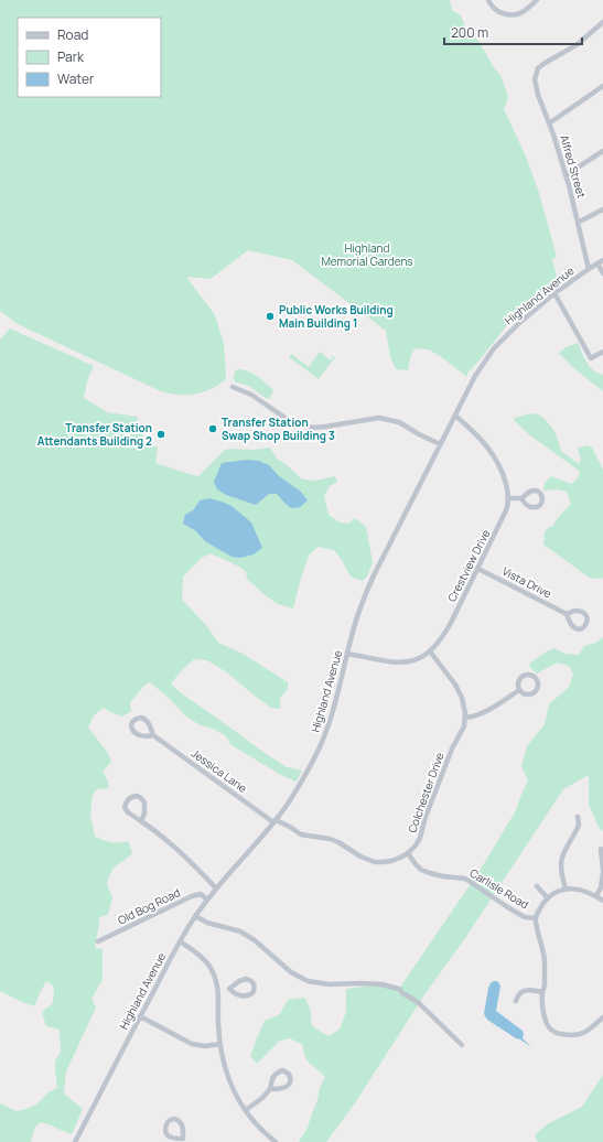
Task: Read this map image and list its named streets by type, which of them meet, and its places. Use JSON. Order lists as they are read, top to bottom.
{
  "streets": {
    "street": [
      "Alfred Street",
      "Highland Avenue",
      "Crestview Drive",
      "Vista Drive",
      "Jessica Lane",
      "Colchester Drive",
      "Carlisle Road",
      "Old Bog Road"
    ]
  },
  "crossings": [
    ["Alfred Street", "Highland Avenue"],
    ["Highland Avenue", "Crestview Drive"],
    ["Highland Avenue", "Jessica Lane"],
    ["Highland Avenue", "Old Bog Road"],
    ["Crestview Drive", "Vista Drive"],
    ["Jessica Lane", "Colchester Drive"],
    ["Jessica Lane", "Carlisle Road"],
    ["Colchester Drive", "Carlisle Road"]
  ],
  "parks": ["Highland Memorial Gardens"],
  "places": ["Public Works Building Main Building 1", "Transfer Station Swap Shop Building 3", "Transfer Station Attendants Building 2"],
  "legend": ["Road", "Park", "Water"],
  "scale_bar": "200 m"
}
